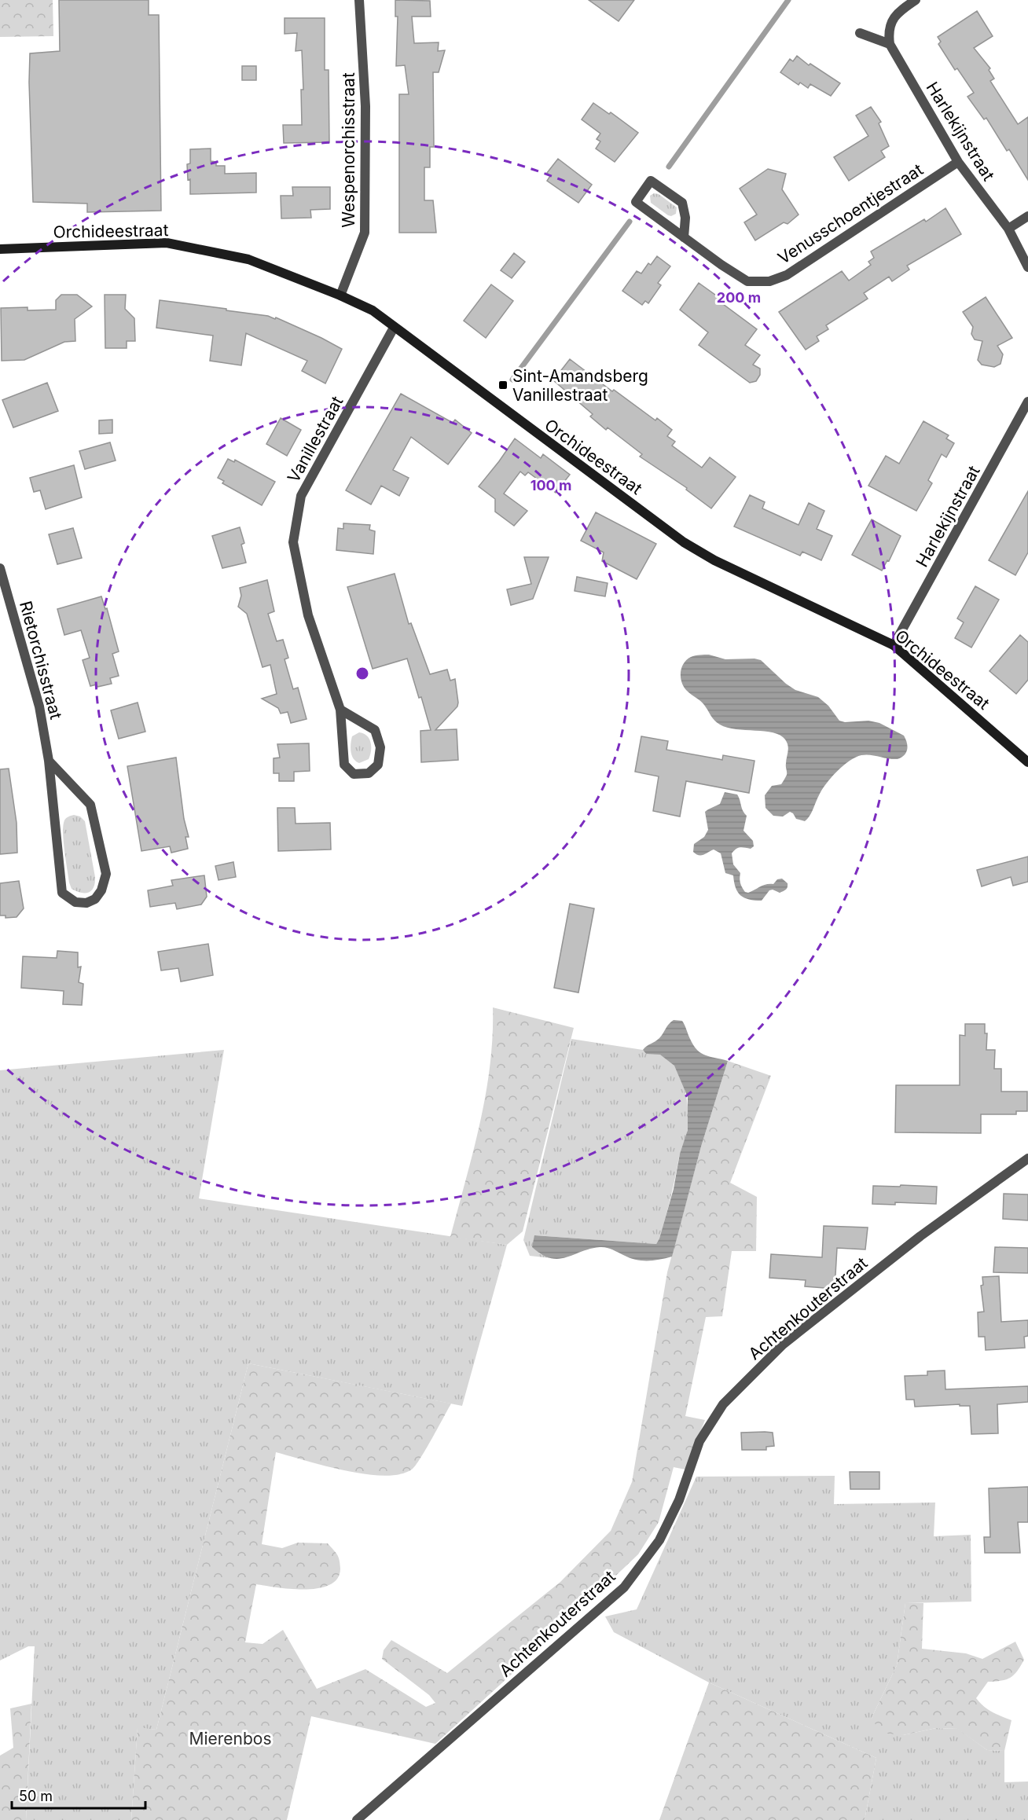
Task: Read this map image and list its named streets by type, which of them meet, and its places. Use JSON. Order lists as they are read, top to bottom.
{
  "streets": {
    "street": [
      "Harlekijnstraat",
      "Wespenorchisstraat",
      "Venusschoentjestraat",
      "Orchideestraat",
      "Vanillestraat",
      "Rietorchisstraat",
      "Achtenkouterstraat"
    ]
  },
  "crossings": [
    ["Harlekijnstraat", "Venusschoentjestraat"],
    ["Harlekijnstraat", "Orchideestraat"],
    ["Wespenorchisstraat", "Orchideestraat"],
    ["Orchideestraat", "Vanillestraat"]
  ],
  "parks": ["Mierenbos"],
  "places": {
    "transit": ["Sint-Amandsberg Vanillestraat"]
  },
  "scale_bar": "50 m",
  "rings": ["200 m", "100 m"]
}
